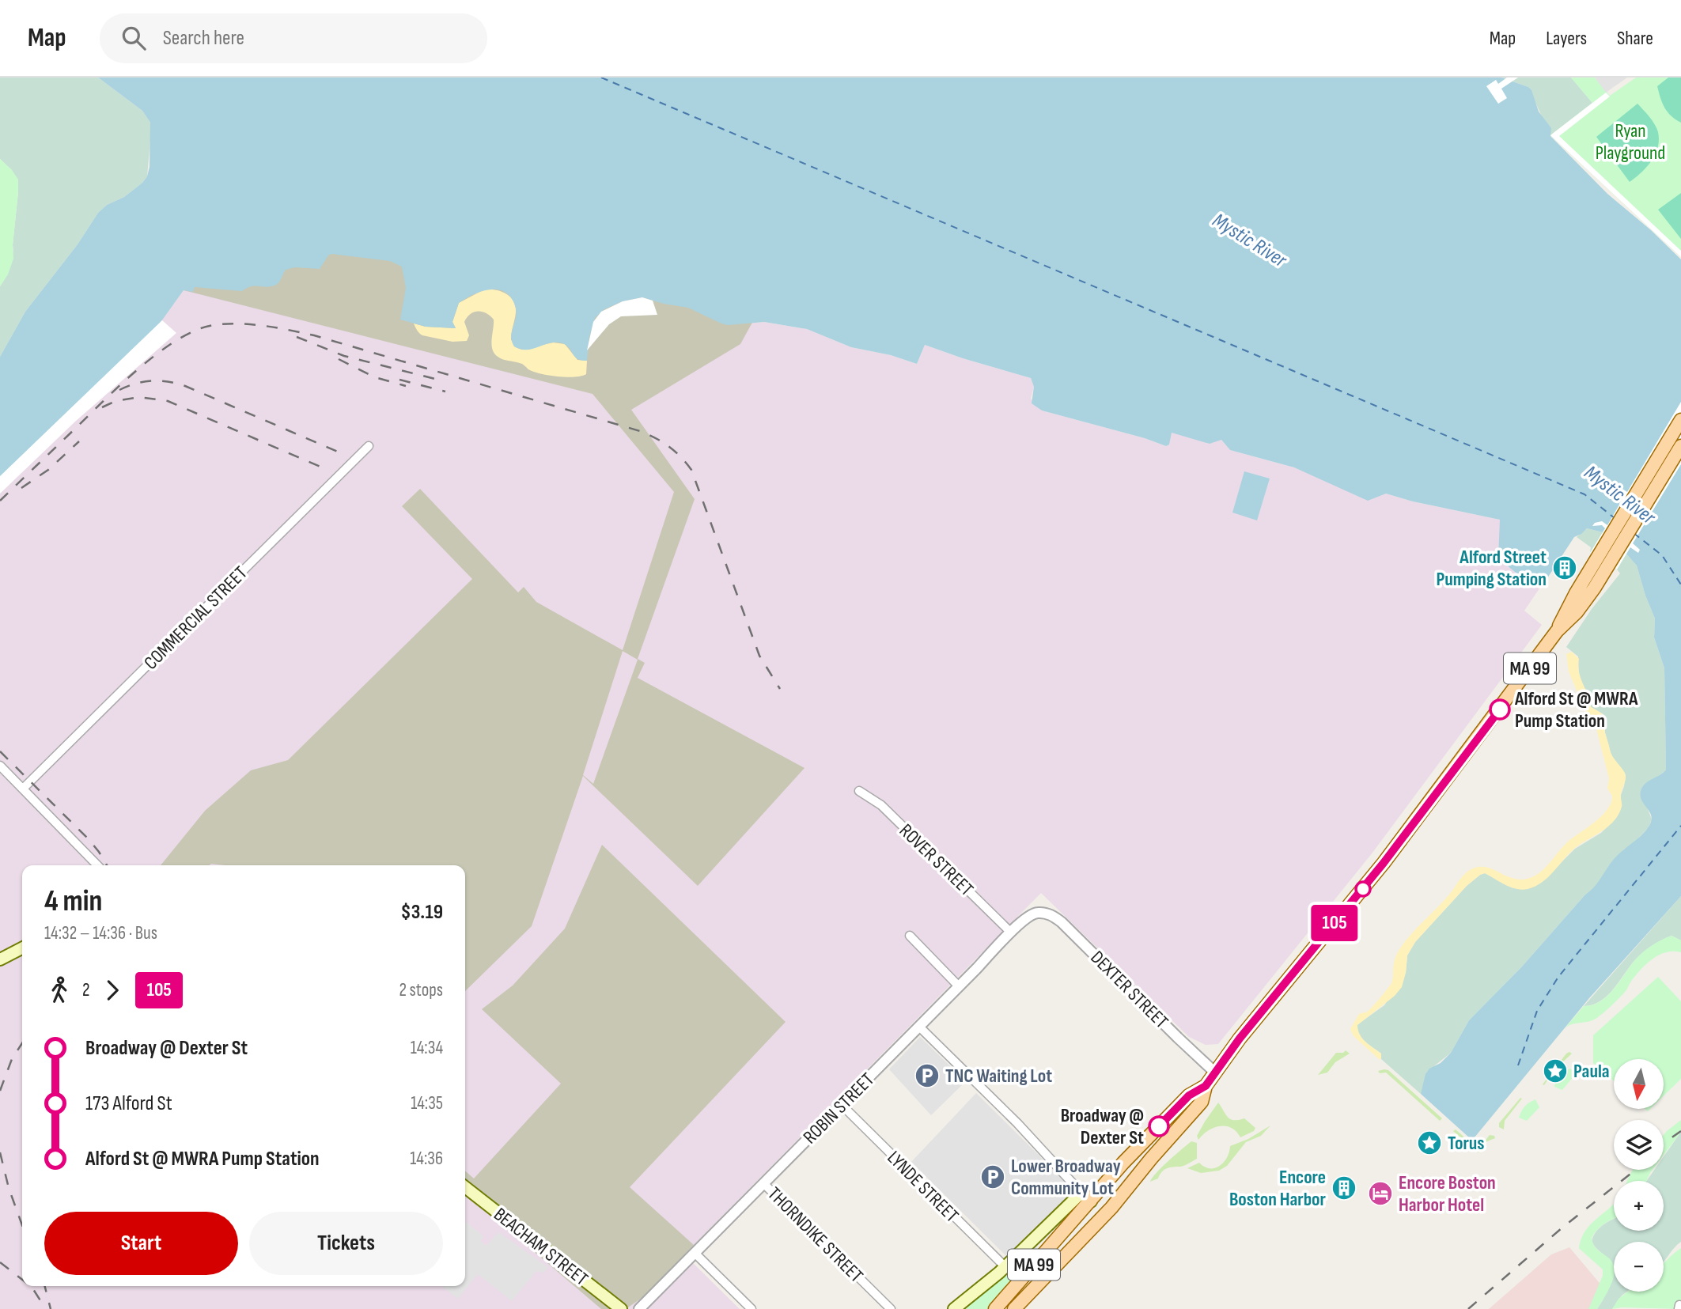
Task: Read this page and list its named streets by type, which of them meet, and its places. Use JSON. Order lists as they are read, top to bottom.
{
  "streets": {
    "main road": ["MA 99", "BEACHAM STREET"],
    "street": [
      "COMMERCIAL STREET",
      "ROVER STREET",
      "DEXTER STREET",
      "ROBIN STREET",
      "LYNDE STREET",
      "THORNDIKE STREET"
    ]
  },
  "crossings": [
    ["MA 99", "DEXTER STREET"],
    ["ROVER STREET", "ROBIN STREET"],
    ["DEXTER STREET", "ROBIN STREET"],
    ["ROBIN STREET", "LYNDE STREET"],
    ["ROBIN STREET", "THORNDIKE STREET"]
  ],
  "water": ["Mystic River"],
  "parks": ["Ryan Playground"],
  "places": {
    "building": ["Alford Street Pumping Station", "Encore Boston Harbor"],
    "other": ["Alford St @ MWRA Pump Station", "Broadway @ Dexter St"],
    "place": ["Paula", "Torus"],
    "parking": ["TNC Waiting Lot", "Lower Broadway Community Lot"],
    "hotel": ["Encore Boston Harbor Hotel"]
  },
  "lines": ["bus line 105"],
  "north": "bottom",
  "page": {
    "header": "Map",
    "search": "Search here",
    "nav": ["Map", "Layers", "Share"],
    "on_map": "105",
    "heading": ["4 min", "14:32 – 14:36 · Bus", "$3.19"],
    "legs": ["2", "105", "2 stops"],
    "list": [
      {
        "name": "Broadway @ Dexter St",
        "value": "14:34"
      },
      {
        "name": "173 Alford St",
        "value": "14:35"
      },
      {
        "name": "Alford St @ MWRA Pump Station",
        "value": "14:36"
      }
    ],
    "map_buttons": ["+", "−"],
    "buttons": ["Start", "Tickets"]
  }
}
